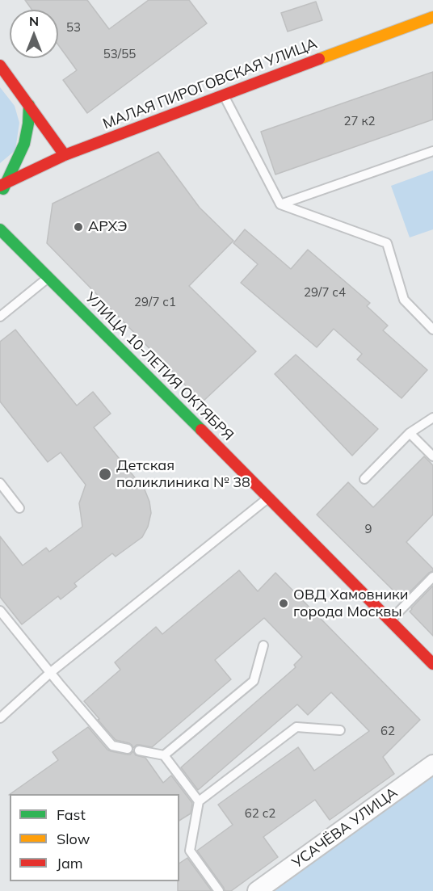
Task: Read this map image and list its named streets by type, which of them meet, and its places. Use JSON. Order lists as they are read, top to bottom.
{
  "streets": {
    "street": ["МАЛАЯ ПИРОГОВСКАЯ УЛИЦА", "УЛИЦА 10-ЛЕТИЯ ОКТЯБРЯ", "УСАЧЁВА УЛИЦА"]
  },
  "places": ["АРХЭ", "Детская поликлиника № 38", "ОВД Хамовники города Москвы"],
  "house_numbers": [
    "53",
    "53/55",
    "27 к2",
    "29/7 с4",
    "29/7 с1",
    "9",
    "62",
    "62 с2"
  ],
  "legend": ["Fast", "Slow", "Jam"],
  "north": "top"
}
